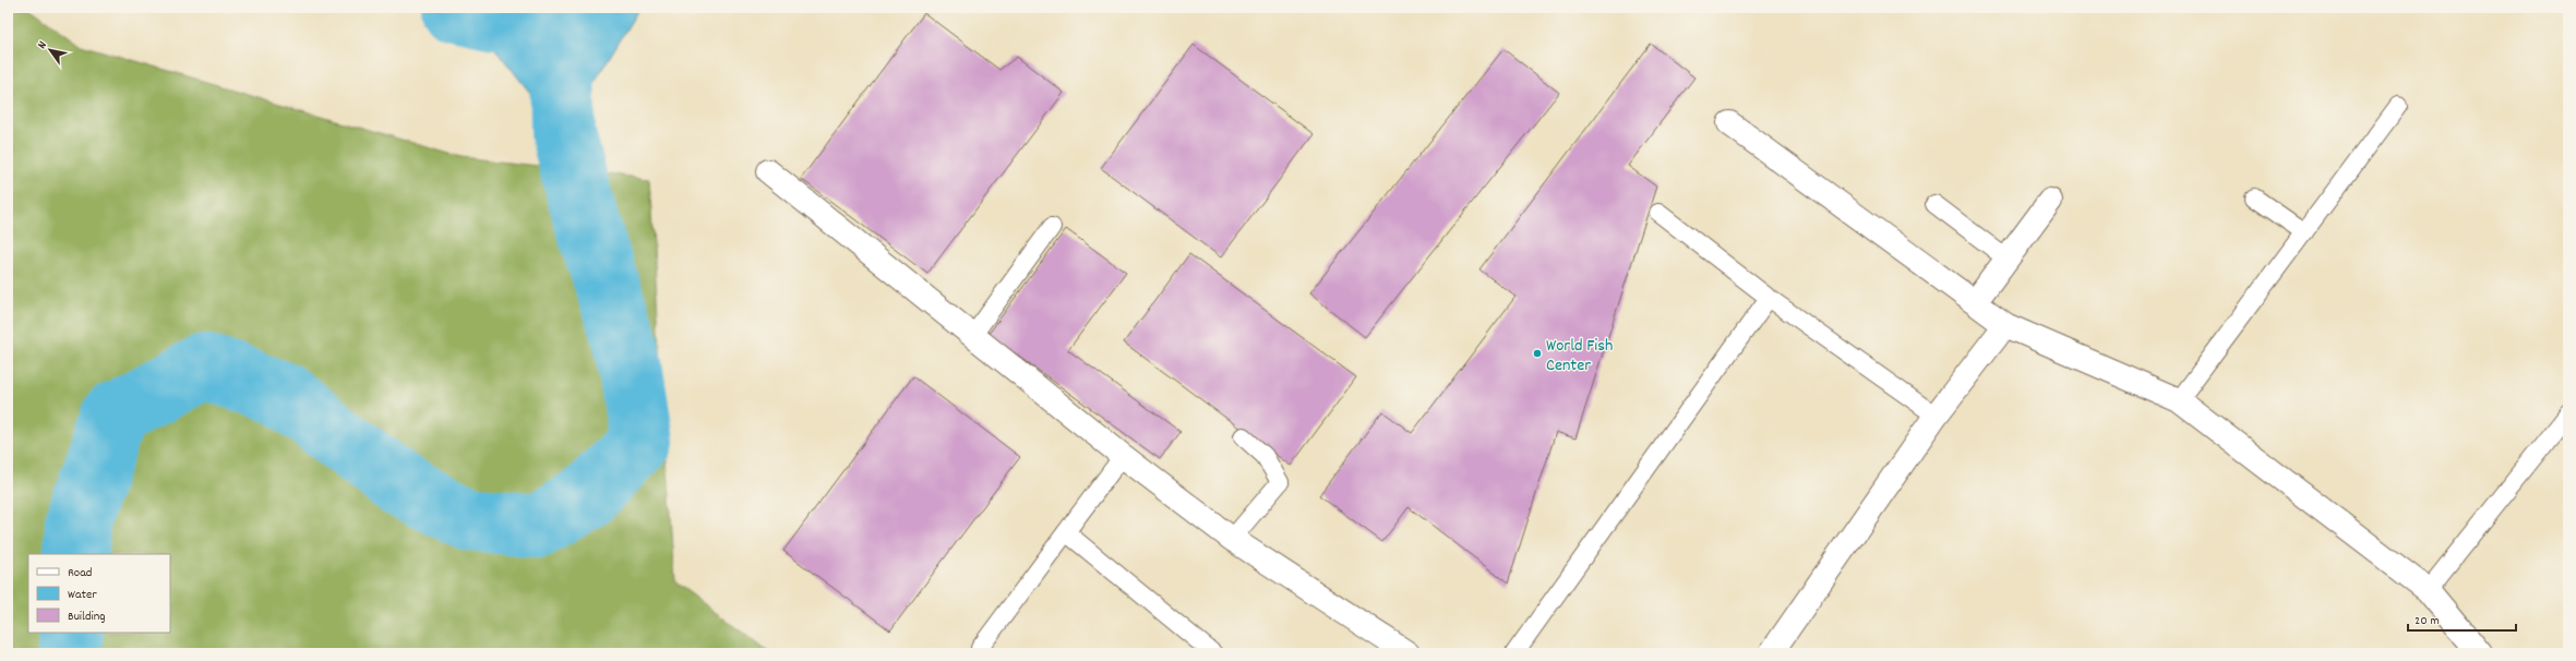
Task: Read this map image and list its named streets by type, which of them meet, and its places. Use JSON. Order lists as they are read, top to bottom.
{
  "places": ["World Fish Center"],
  "legend": ["Road", "Water", "Building"],
  "scale_bar": "20 m",
  "north": "top left"
}
